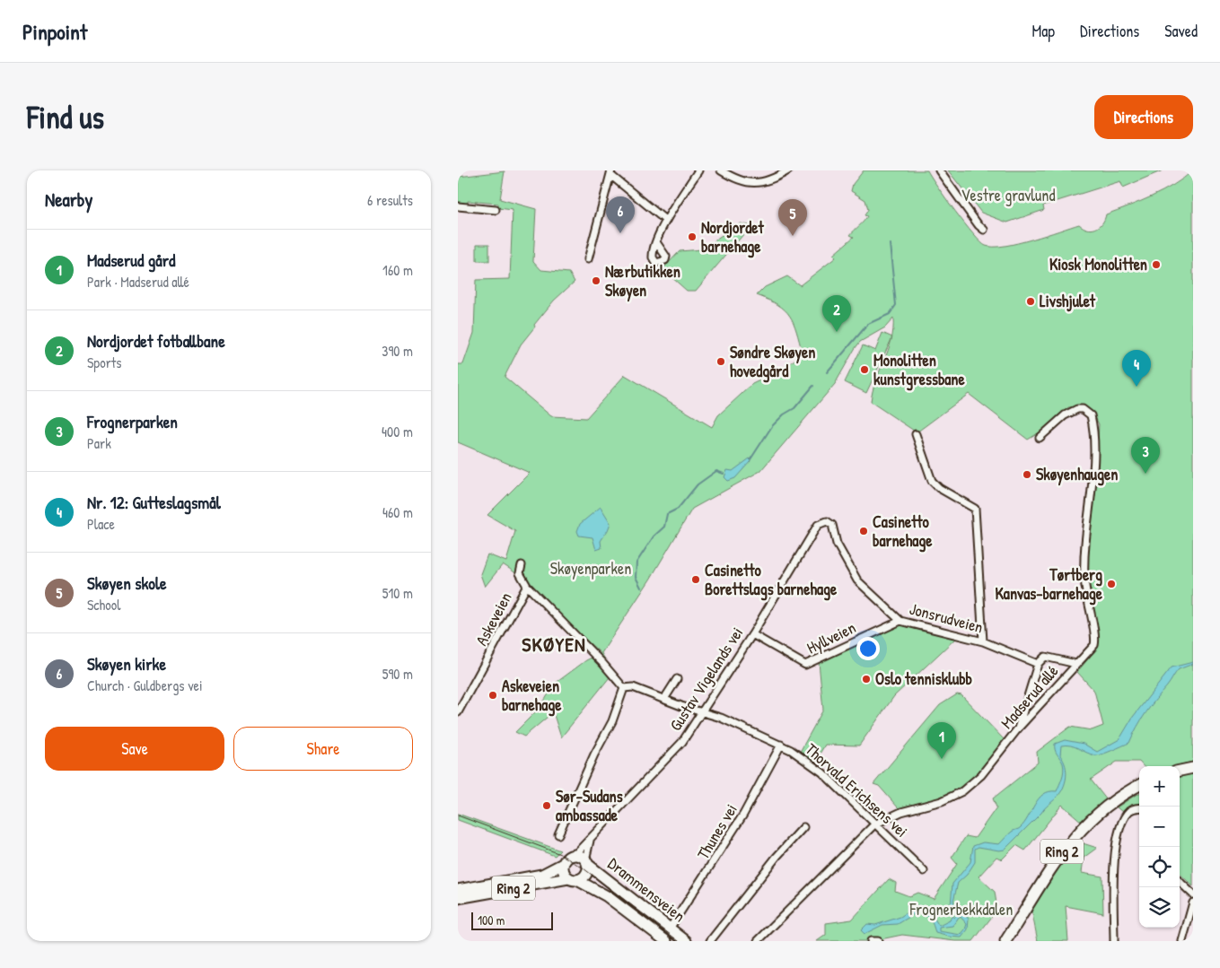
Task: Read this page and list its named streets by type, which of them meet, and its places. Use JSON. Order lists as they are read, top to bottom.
{
  "streets": {
    "main road": ["Ring 2", "Drammensveien"],
    "street": [
      "Jonsrudveien",
      "Askeveien",
      "Hyllveien",
      "Gustav Vigelands vei",
      "Madserud allé",
      "Thorvald Erichsens vei",
      "Thunes vei"
    ]
  },
  "crossings": [
    ["Jonsrudveien", "Hyllveien"],
    ["Jonsrudveien", "Gustav Vigelands vei"],
    ["Hyllveien", "Gustav Vigelands vei"],
    ["Gustav Vigelands vei", "Thorvald Erichsens vei"],
    ["Gustav Vigelands vei", "Ring 2"],
    ["Gustav Vigelands vei", "Drammensveien"],
    ["Madserud allé", "Thorvald Erichsens vei"],
    ["Thorvald Erichsens vei", "Thunes vei"],
    ["Thunes vei", "Drammensveien"],
    ["Ring 2", "Drammensveien"]
  ],
  "districts": ["SKØYEN"],
  "parks": ["Vestre gravlund", "Skøyenparken", "Frognerbekkdalen"],
  "places": [
    "Nordjordet barnehage",
    "Kiosk Monolitten",
    "Nærbutikken Skøyen",
    "Livshjulet",
    "Søndre Skøyen hovedgård",
    "Monolitten kunstgressbane",
    "Skøyenhaugen",
    "Casinetto barnehage",
    "Casinetto Borettslags barnehage",
    "Tørtberg Kanvas-barnehage",
    "Oslo tennisklubb",
    "Askeveien barnehage",
    "Sør-Sudans ambassade"
  ],
  "scale_bar": "100 m",
  "page": {
    "header": "Pinpoint",
    "nav": ["Map", "Directions", "Saved"],
    "buttons": [
      "Directions",
      ["Save", "Share"]
    ],
    "title": "Find us",
    "heading": ["Nearby", "6 results"],
    "pins": [
      "6",
      "5",
      "2",
      "4",
      "3",
      "1"
    ],
    "list": [
      {
        "mark": "1",
        "name": "Madserud gård",
        "note": "Park · Madserud allé",
        "value": "160 m"
      },
      {
        "mark": "2",
        "name": "Nordjordet fotballbane",
        "note": "Sports",
        "value": "390 m"
      },
      {
        "mark": "3",
        "name": "Frognerparken",
        "note": "Park",
        "value": "400 m"
      },
      {
        "mark": "4",
        "name": "Nr. 12: Gutteslagsmål",
        "note": "Place",
        "value": "460 m"
      },
      {
        "mark": "5",
        "name": "Skøyen skole",
        "note": "School",
        "value": "510 m"
      },
      {
        "mark": "6",
        "name": "Skøyen kirke",
        "note": "Church · Guldbergs vei",
        "value": "590 m"
      }
    ],
    "map_buttons": ["+", "−"],
    "scale": "100 m"
  }
}
